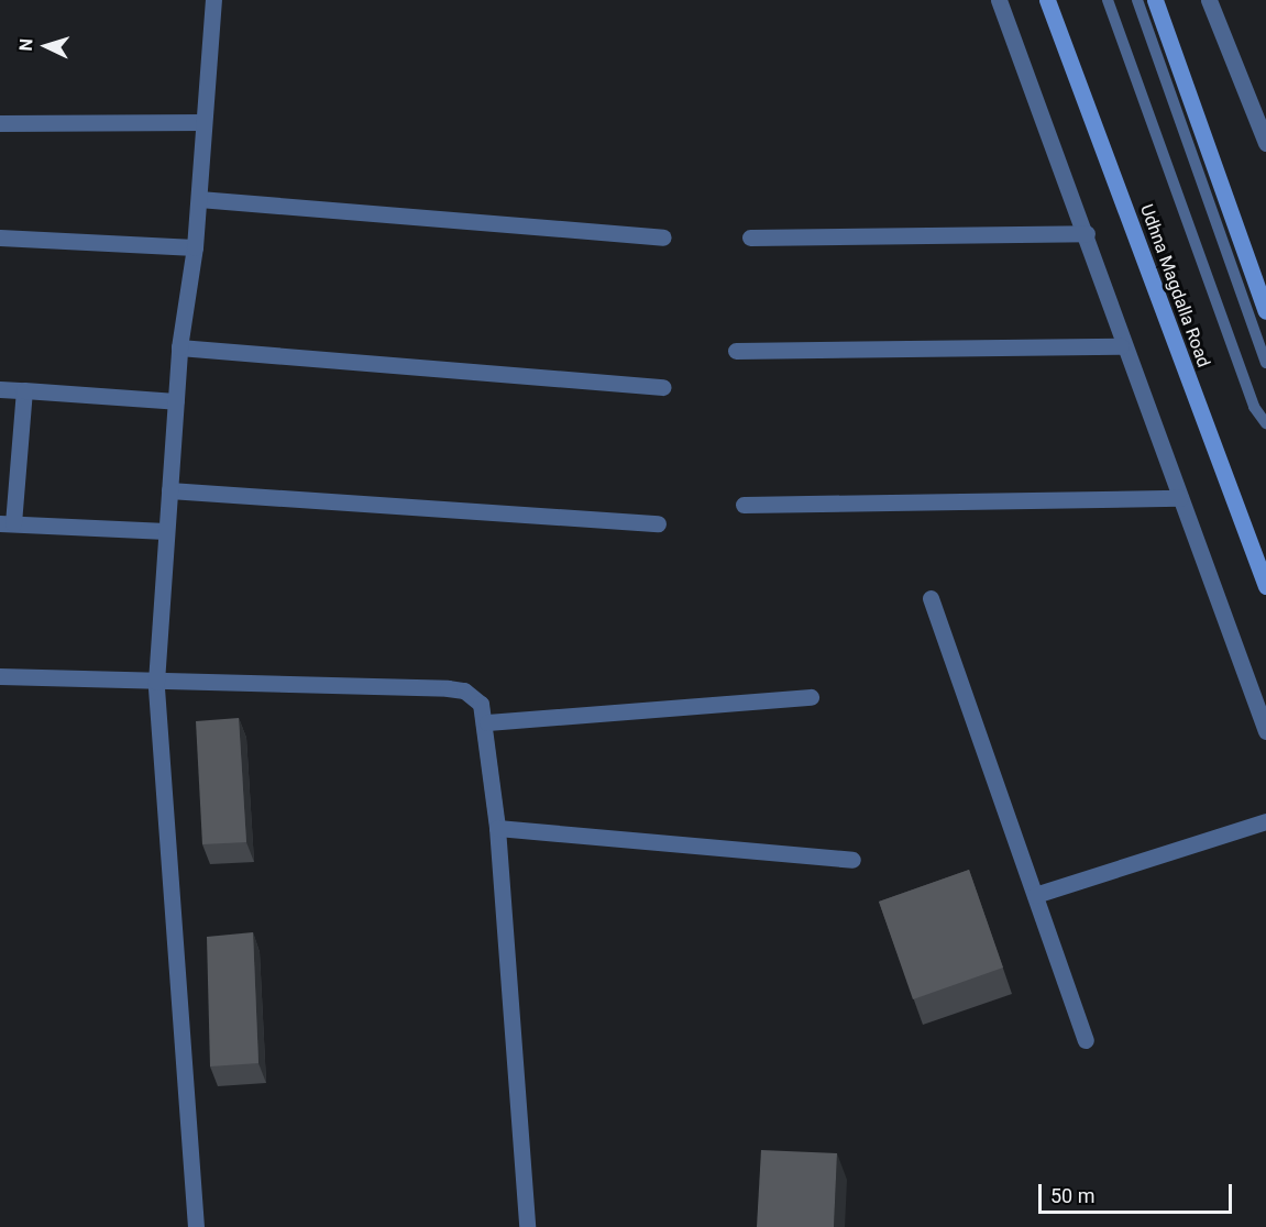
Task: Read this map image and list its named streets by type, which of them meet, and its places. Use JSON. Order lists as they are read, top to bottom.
{
  "streets": {
    "main road": ["Udhna Magdalla Road"]
  },
  "scale_bar": "50 m",
  "north": "left"
}
